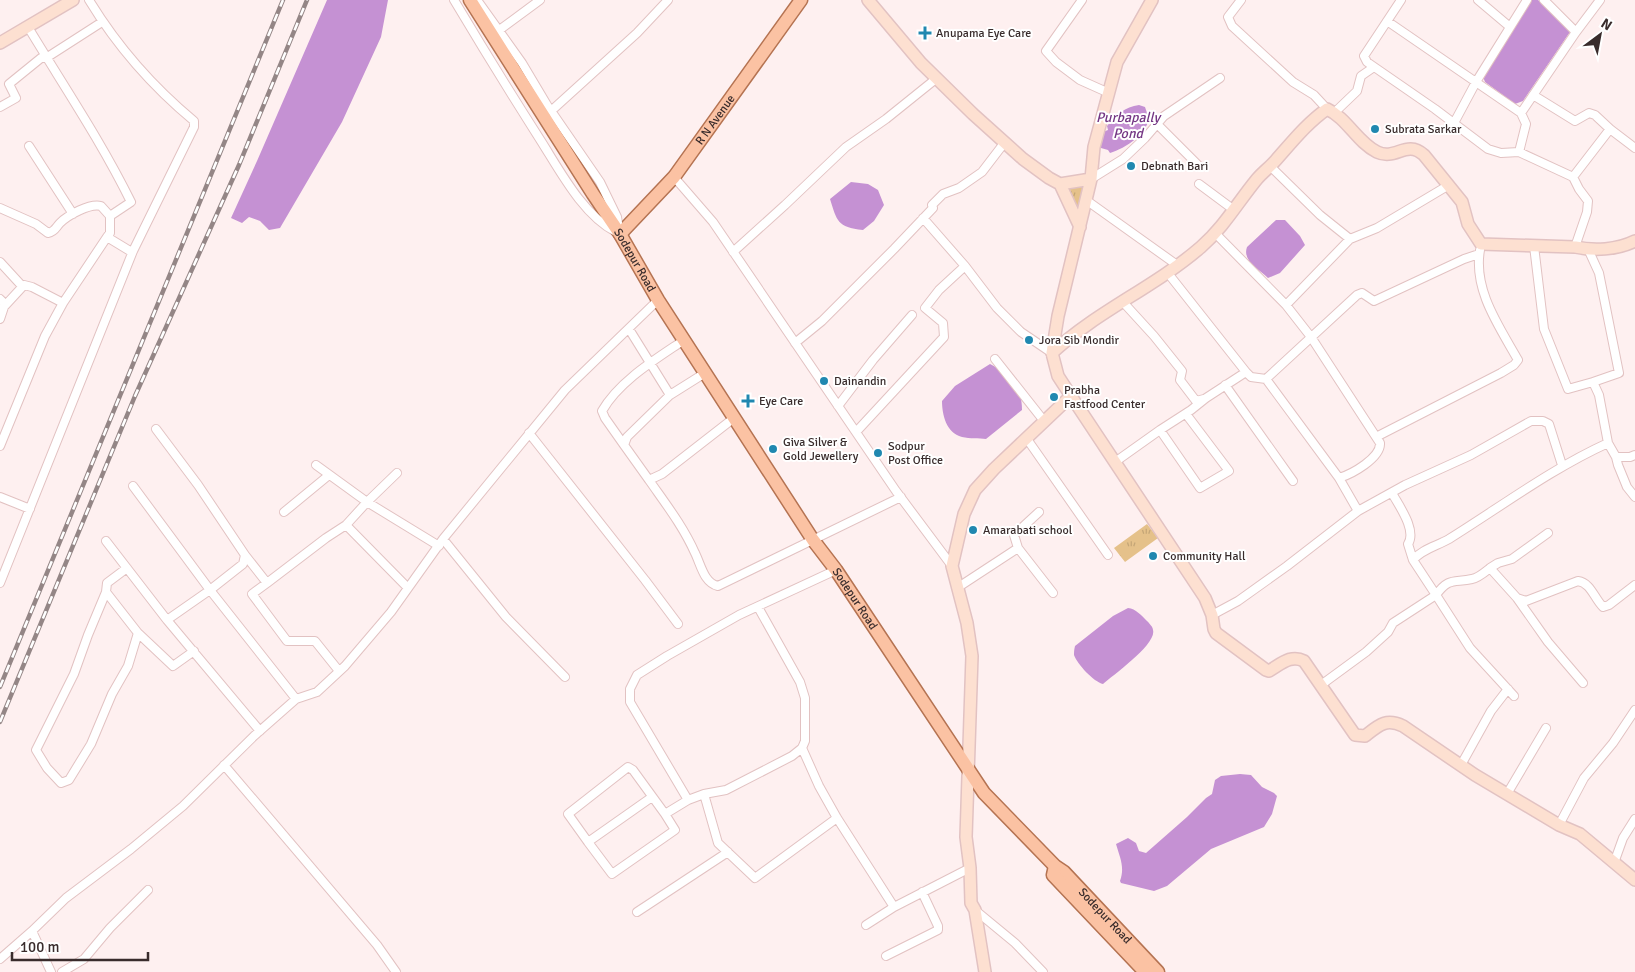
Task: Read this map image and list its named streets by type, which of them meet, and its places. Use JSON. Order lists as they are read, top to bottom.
{
  "streets": {
    "main road": ["R N Avenue", "Sodepur Road"]
  },
  "crossings": [
    ["R N Avenue", "Sodepur Road"]
  ],
  "water": ["Purbapally Pond"],
  "places": {
    "health": ["Anupama Eye Care", "Eye Care"],
    "other": [
      "Subrata Sarkar",
      "Debnath Bari",
      "Jora Sib Mondir",
      "Dainandin",
      "Prabha Fastfood Center",
      "Giva Silver & Gold Jewellery",
      "Sodpur Post Office",
      "Amarabati school",
      "Community Hall"
    ]
  },
  "scale_bar": "100 m",
  "north": "top right"
}
